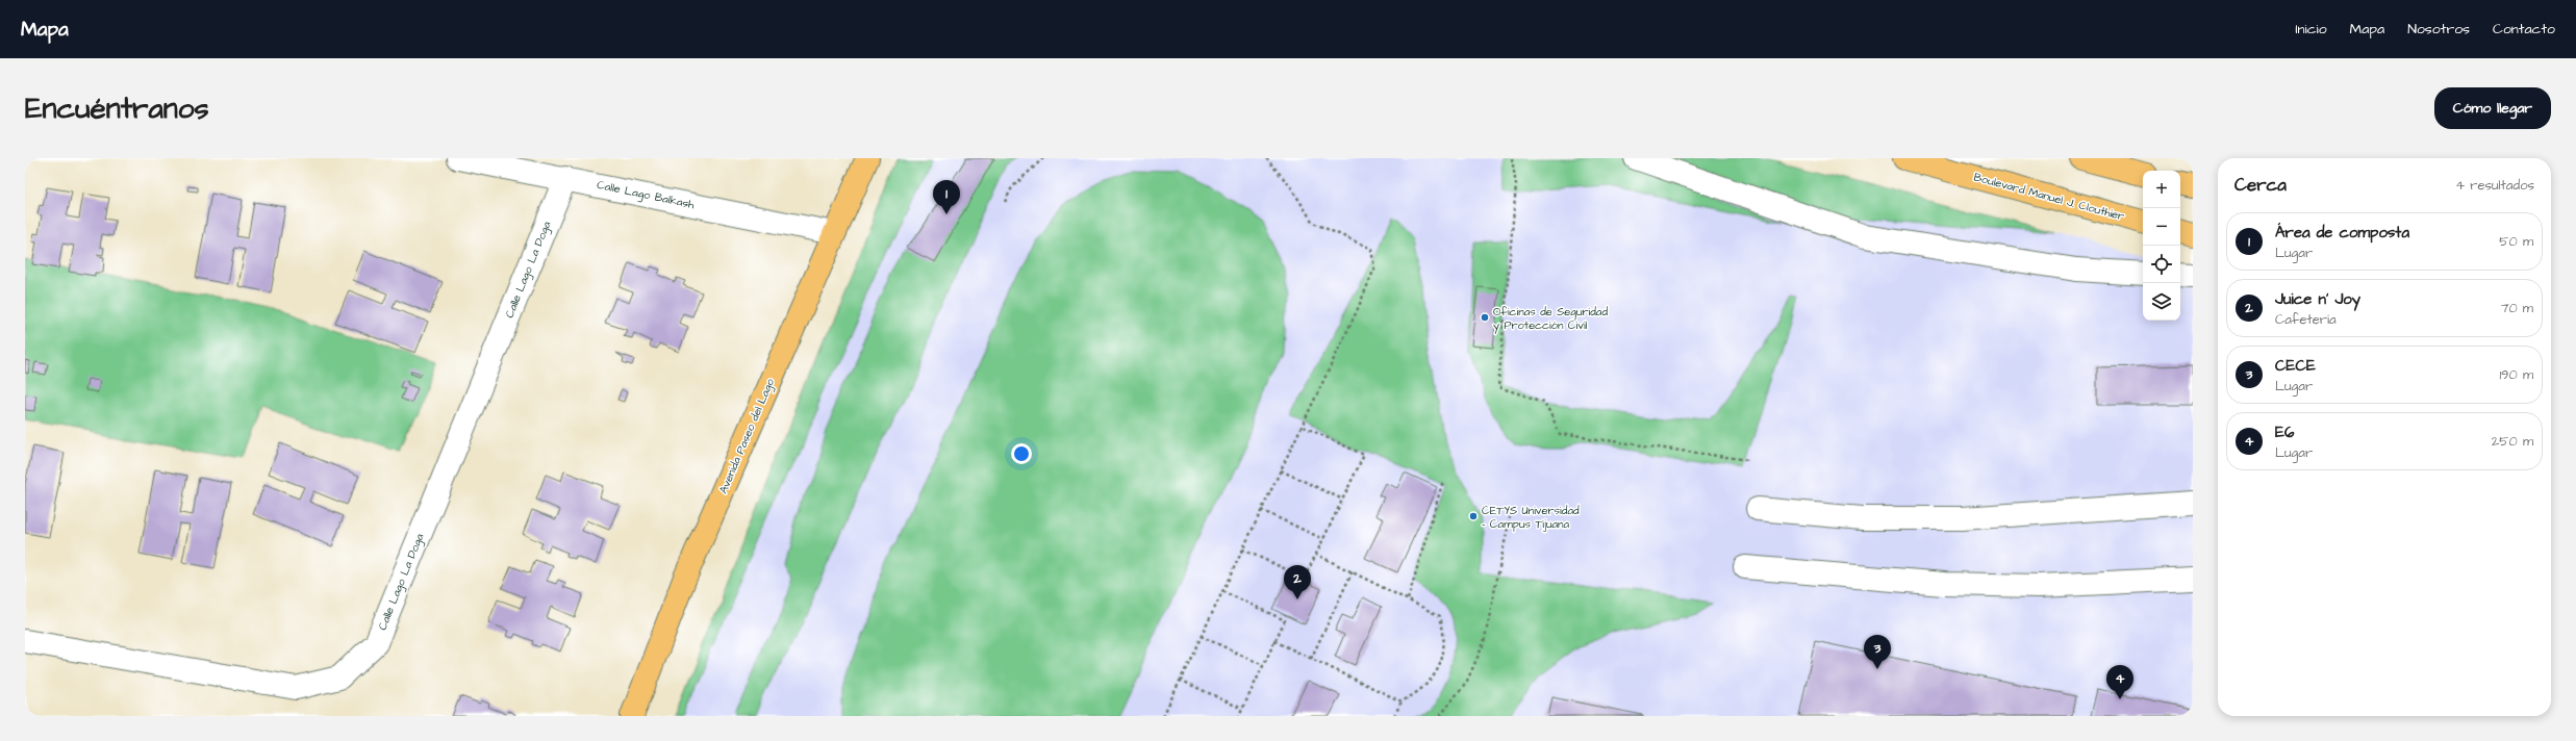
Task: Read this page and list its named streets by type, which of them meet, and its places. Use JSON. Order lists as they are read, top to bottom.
{
  "streets": {
    "main road": ["Boulevard Manuel J. Clouthier", "Avenida Paseo del Lago"],
    "street": ["Calle Lago Balkash", "Calle Lago La Doga"]
  },
  "crossings": [
    ["Calle Lago Balkash", "Calle Lago La Doga"],
    ["Calle Lago Balkash", "Avenida Paseo del Lago"]
  ],
  "places": ["Oficinas de Seguridad y Protección Civil", "CETYS Universidad - Campus Tijuana"],
  "page": {
    "header": "Mapa",
    "nav": [
      "Inicio",
      "Mapa",
      "Nosotros",
      "Contacto"
    ],
    "buttons": "Cómo llegar",
    "title": "Encuéntranos",
    "heading": ["Cerca", "4 resultados"],
    "map_buttons": ["+", "−"],
    "pins": [
      "1",
      "2",
      "3",
      "4"
    ],
    "list": [
      {
        "mark": "1",
        "name": "Área de composta",
        "note": "Lugar",
        "value": "50 m"
      },
      {
        "mark": "2",
        "name": "Juice n’ Joy",
        "note": "Cafetería",
        "value": "70 m"
      },
      {
        "mark": "3",
        "name": "CECE",
        "note": "Lugar",
        "value": "190 m"
      },
      {
        "mark": "4",
        "name": "E6",
        "note": "Lugar",
        "value": "250 m"
      }
    ]
  }
}
